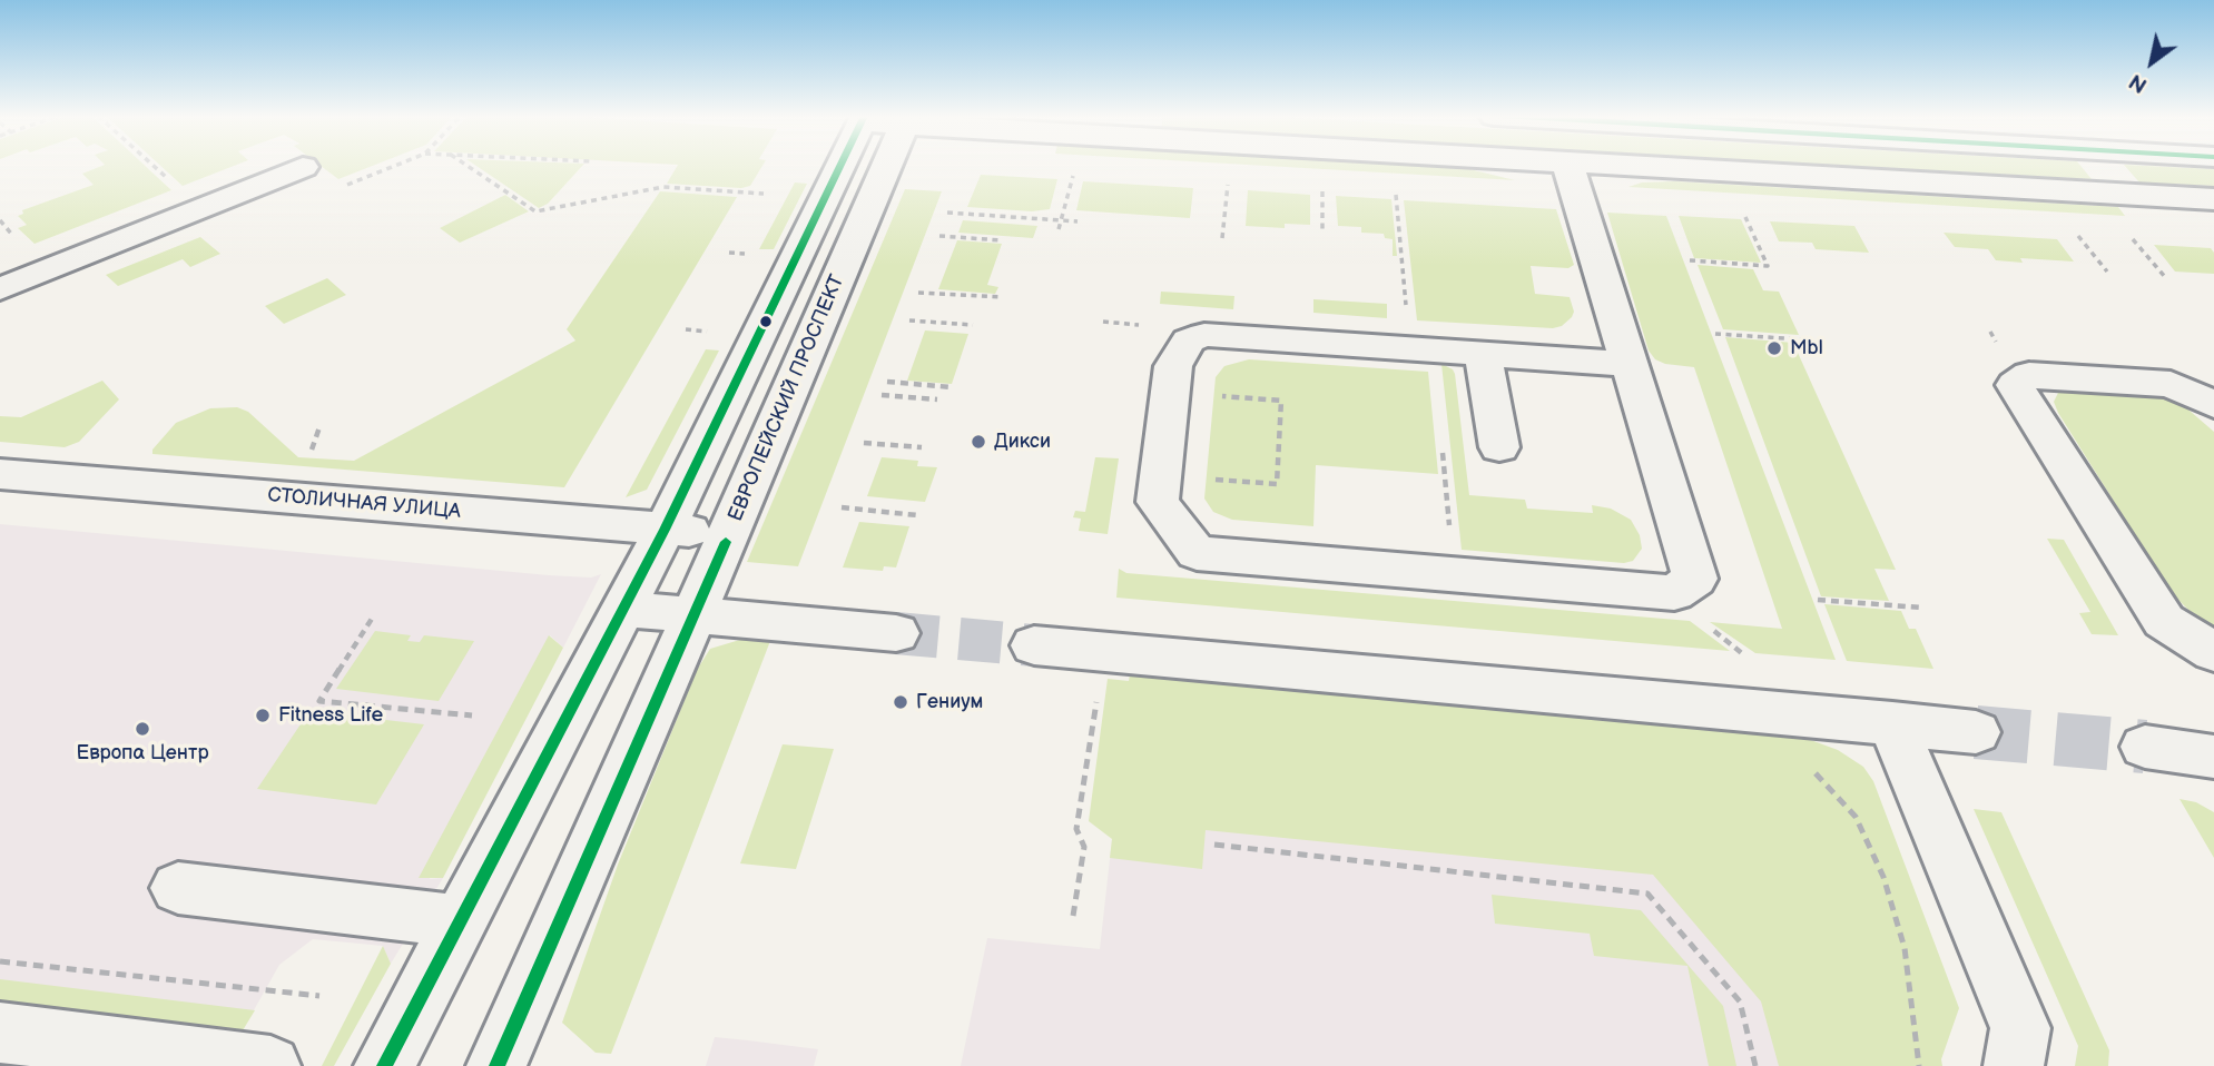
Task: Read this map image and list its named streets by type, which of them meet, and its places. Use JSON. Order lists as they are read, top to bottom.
{
  "streets": {
    "street": ["ЕВРОПЕЙСКИЙ ПРОСПЕКТ", "СТОЛИЧНАЯ УЛИЦА"]
  },
  "crossings": [
    ["ЕВРОПЕЙСКИЙ ПРОСПЕКТ", "СТОЛИЧНАЯ УЛИЦА"]
  ],
  "places": [
    "Mbl",
    "Дикси",
    "Гениум",
    "Fitness Life",
    "Европа Центр"
  ],
  "north": "bottom left"
}
